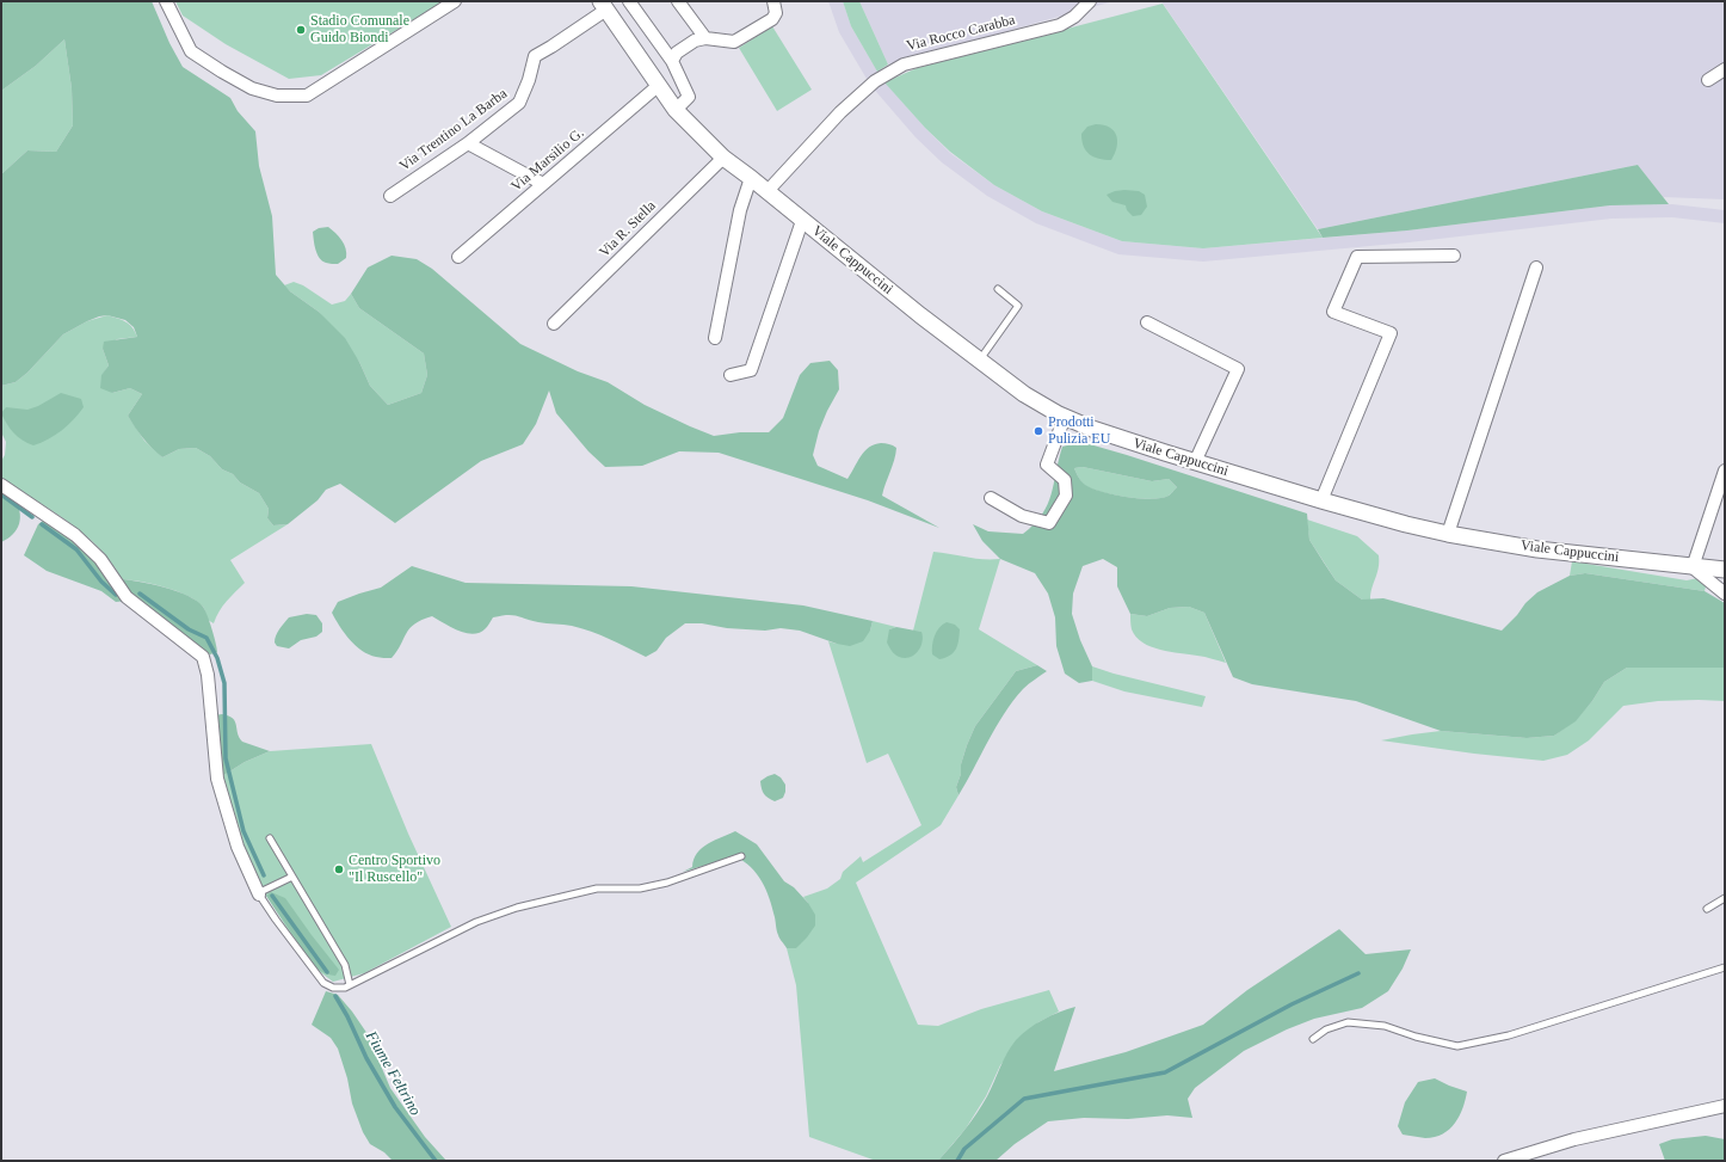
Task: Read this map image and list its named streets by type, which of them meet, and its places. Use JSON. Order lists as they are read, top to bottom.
{
  "streets": {
    "street": [
      "Via Rocco Carabba",
      "Via Trentino La Barba",
      "Via Marsilio G.",
      "Via R. Stella",
      "Viale Cappuccini"
    ]
  },
  "crossings": [
    ["Via Rocco Carabba", "Viale Cappuccini"],
    ["Via Trentino La Barba", "Viale Cappuccini"],
    ["Via Marsilio G.", "Viale Cappuccini"],
    ["Via R. Stella", "Viale Cappuccini"]
  ],
  "water": ["Fiume Feltrino"],
  "places": ["Stadio Comunale Guido Biondi", "Prodotti Pulizia EU", "Centro Sportivo \"Il Ruscello\""]
}
